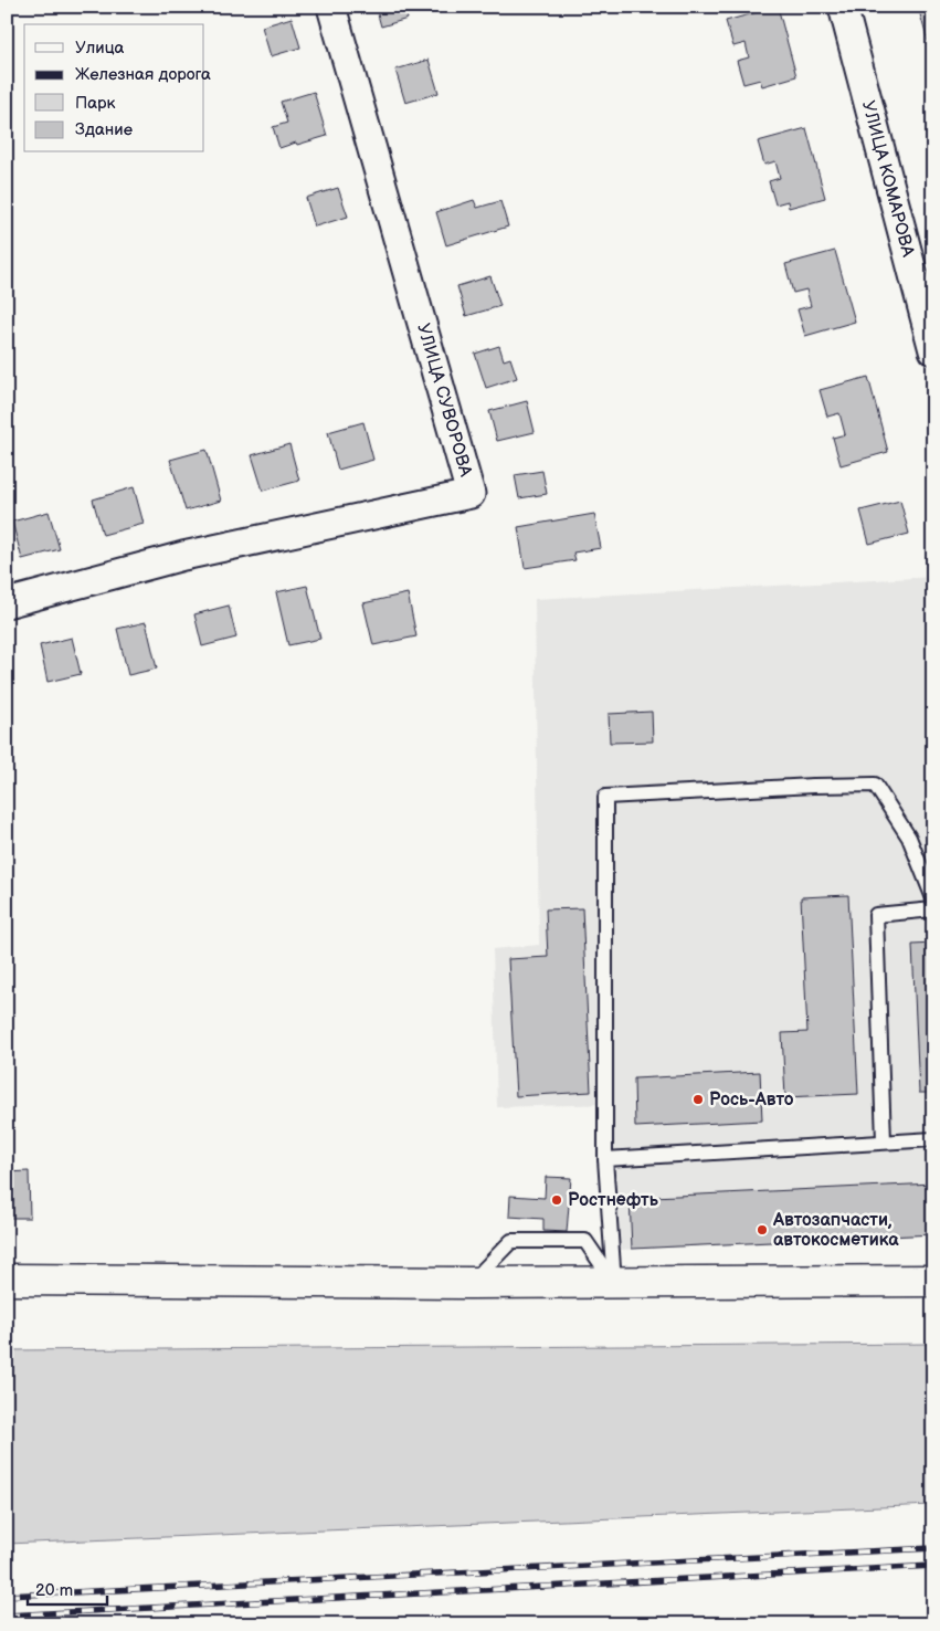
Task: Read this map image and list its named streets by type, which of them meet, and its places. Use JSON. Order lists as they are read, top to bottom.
{
  "streets": {
    "street": ["УЛИЦА КОМАРОВА", "УЛИЦА СУВОРОВА"]
  },
  "places": ["Рось-Авто", "Ростнефть", "Автозапчасти, автокосметика"],
  "legend": [
    "Улица",
    "Железная дорога",
    "Парк",
    "Здание"
  ],
  "scale_bar": "20 m"
}
